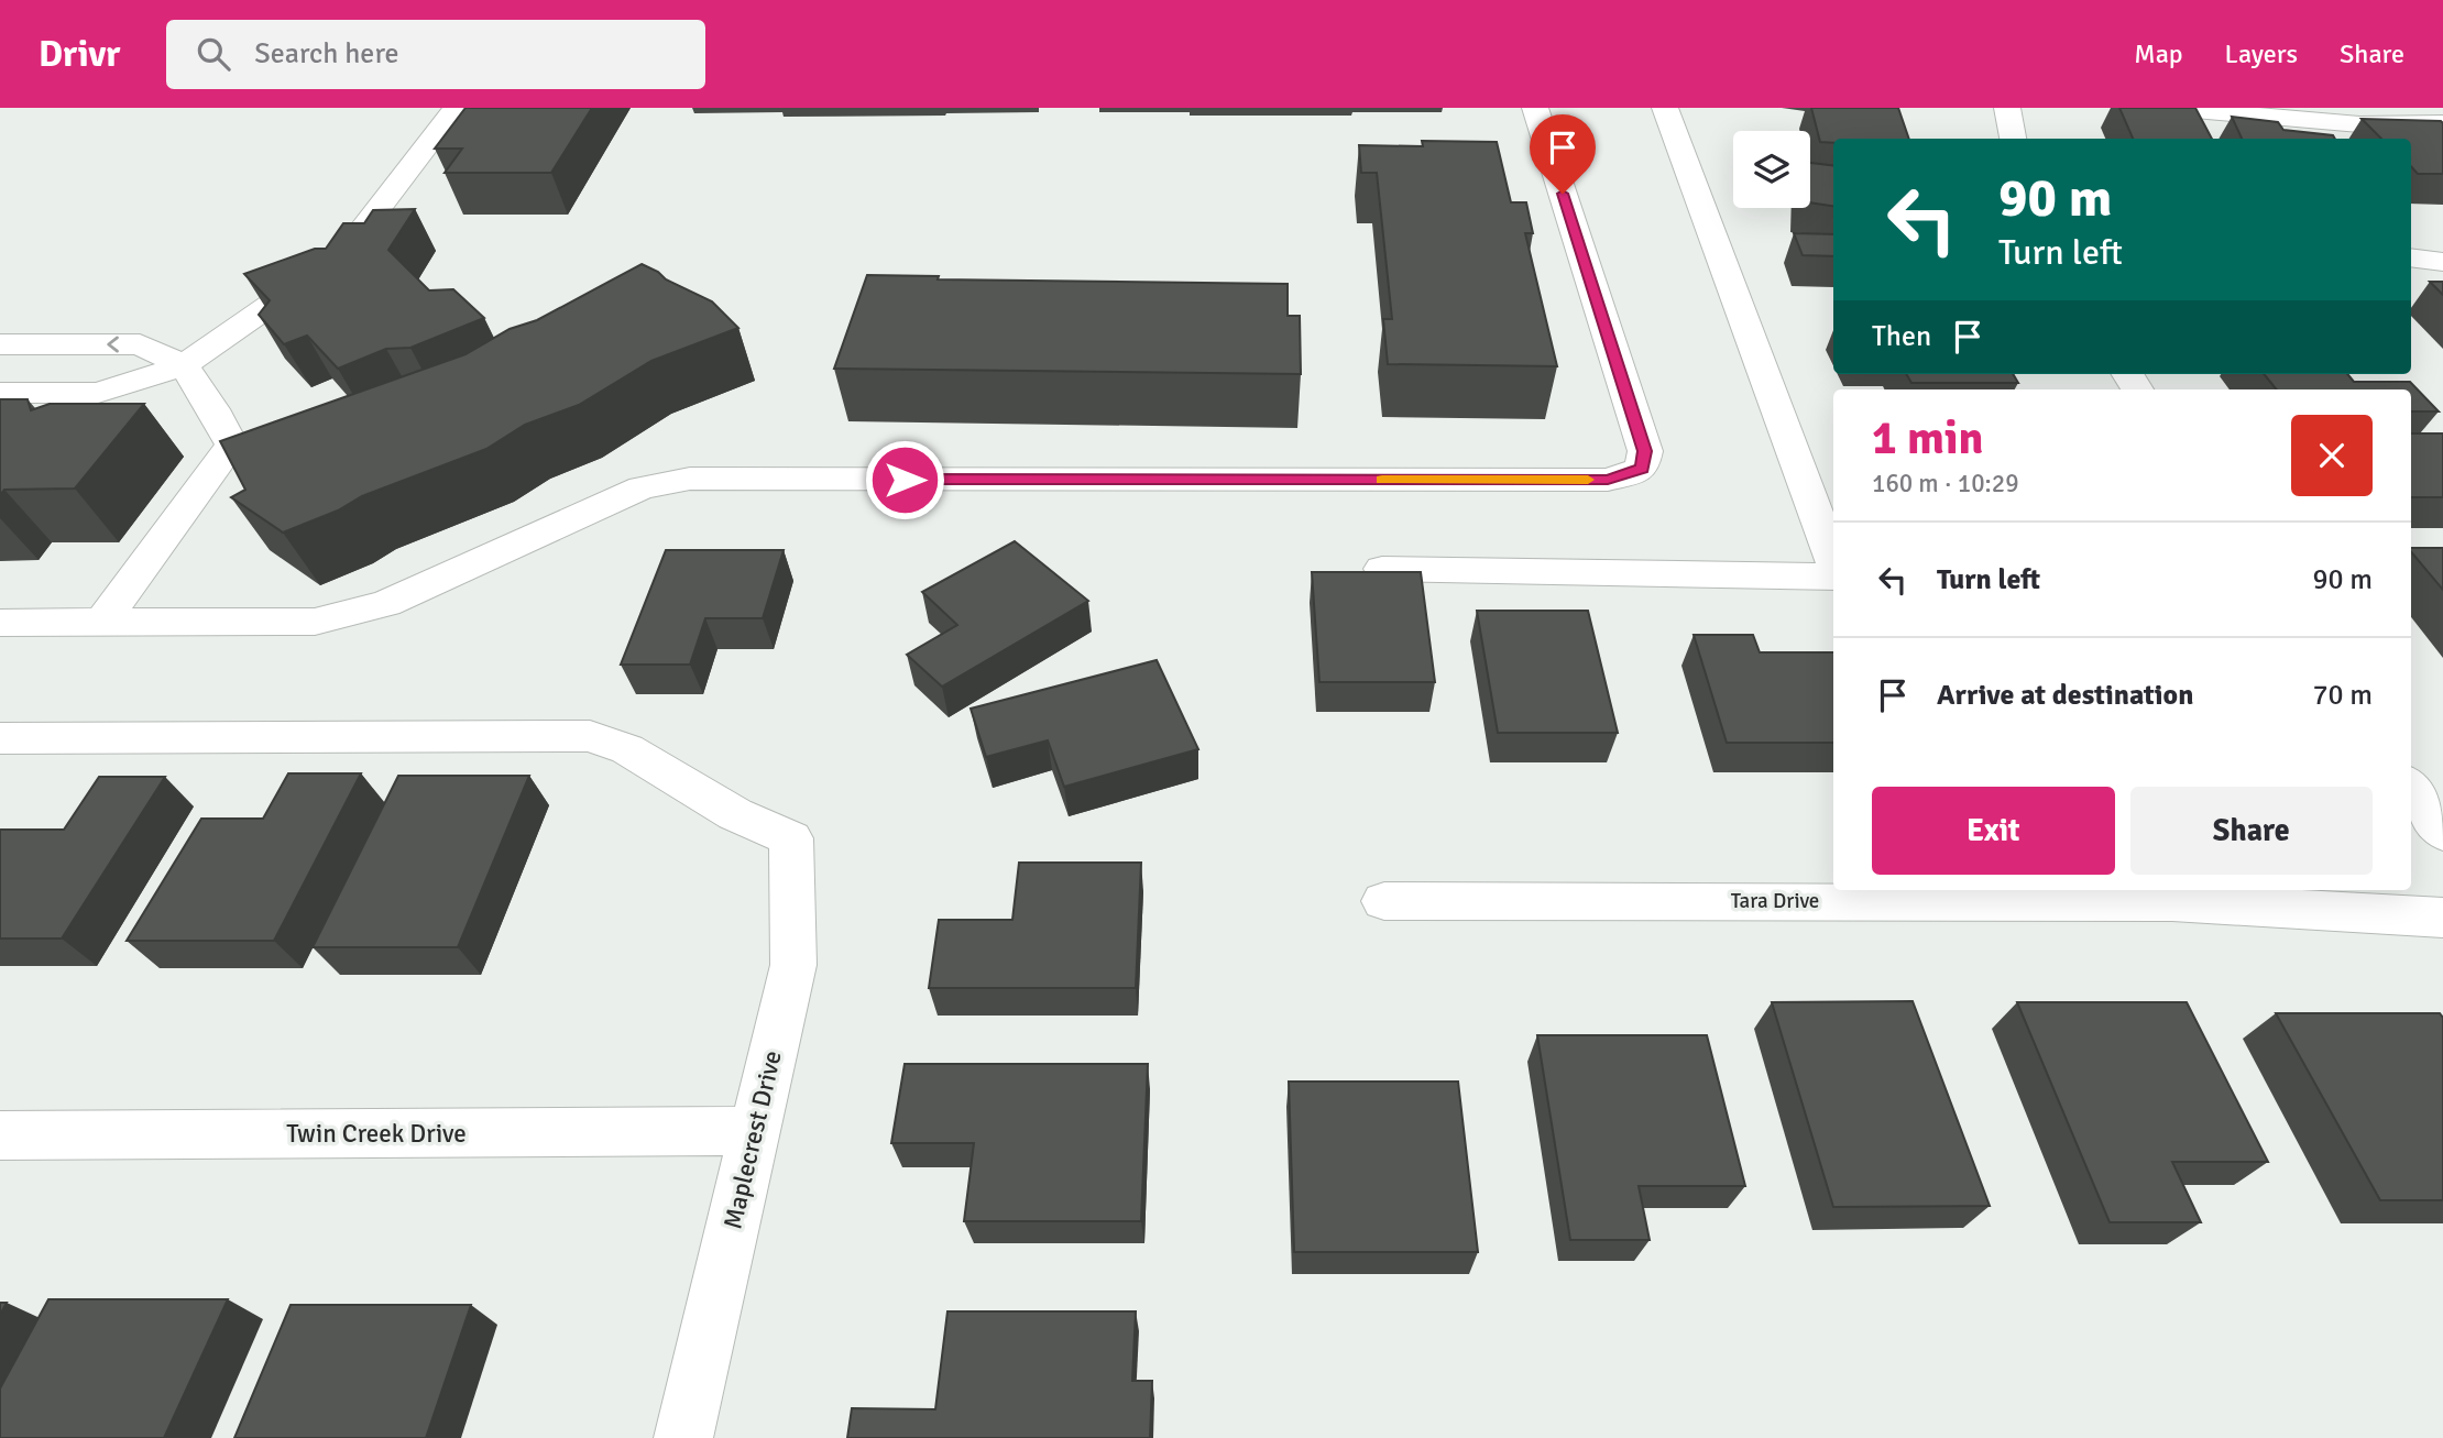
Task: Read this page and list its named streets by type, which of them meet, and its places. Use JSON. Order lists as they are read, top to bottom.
{
  "streets": {
    "street": ["Tara Drive", "Twin Creek Drive", "Maplecrest Drive"]
  },
  "crossings": [
    ["Twin Creek Drive", "Maplecrest Drive"]
  ],
  "page": {
    "header": "Drivr",
    "search": "Search here",
    "nav": ["Map", "Layers", "Share"],
    "turn": ["90 m", "Turn left"],
    "then": "Then",
    "heading": ["1 min", "160 m · 10:29"],
    "list": [
      {
        "name": "Turn left",
        "value": "90 m"
      },
      {
        "name": "Arrive at destination",
        "value": "70 m"
      }
    ],
    "buttons": ["Exit", "Share"]
  }
}
